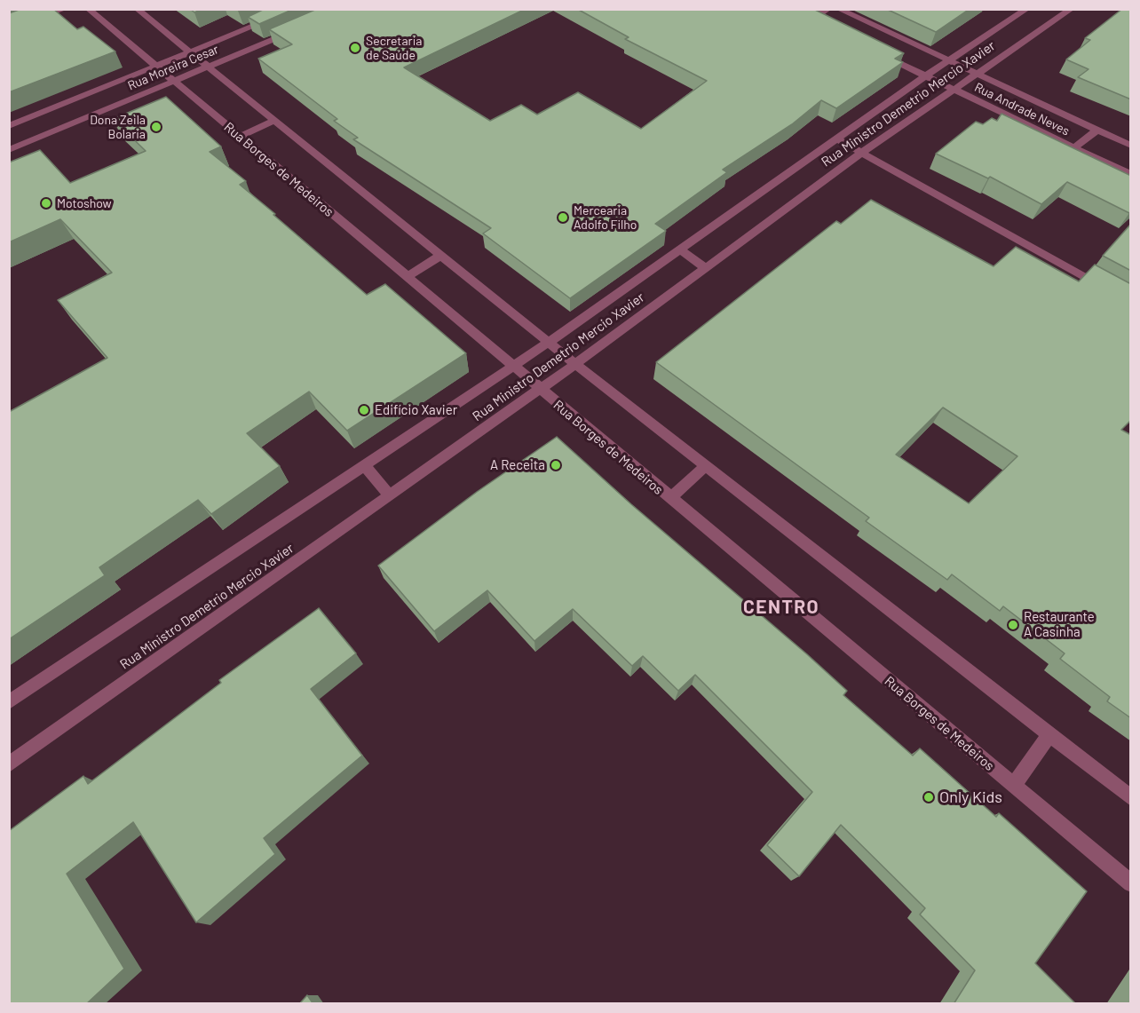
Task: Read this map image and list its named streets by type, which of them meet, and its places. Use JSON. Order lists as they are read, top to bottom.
{
  "streets": {
    "street": [
      "Rua Moreira Cesar",
      "Rua Ministro Demetrio Mercio Xavier",
      "Rua Andrade Neves",
      "Rua Borges de Medeiros"
    ]
  },
  "crossings": [
    ["Rua Moreira Cesar", "Rua Borges de Medeiros"],
    ["Rua Ministro Demetrio Mercio Xavier", "Rua Andrade Neves"],
    ["Rua Ministro Demetrio Mercio Xavier", "Rua Borges de Medeiros"]
  ],
  "districts": ["CENTRO"],
  "places": [
    "Secretaria de Saúde",
    "Dona Zeila Bolaria",
    "Motoshow",
    "Mercearia Adolfo Filho",
    "Edifício Xavier",
    "A Receita",
    "Restaurante A Casinha",
    "Only Kids"
  ]
}
